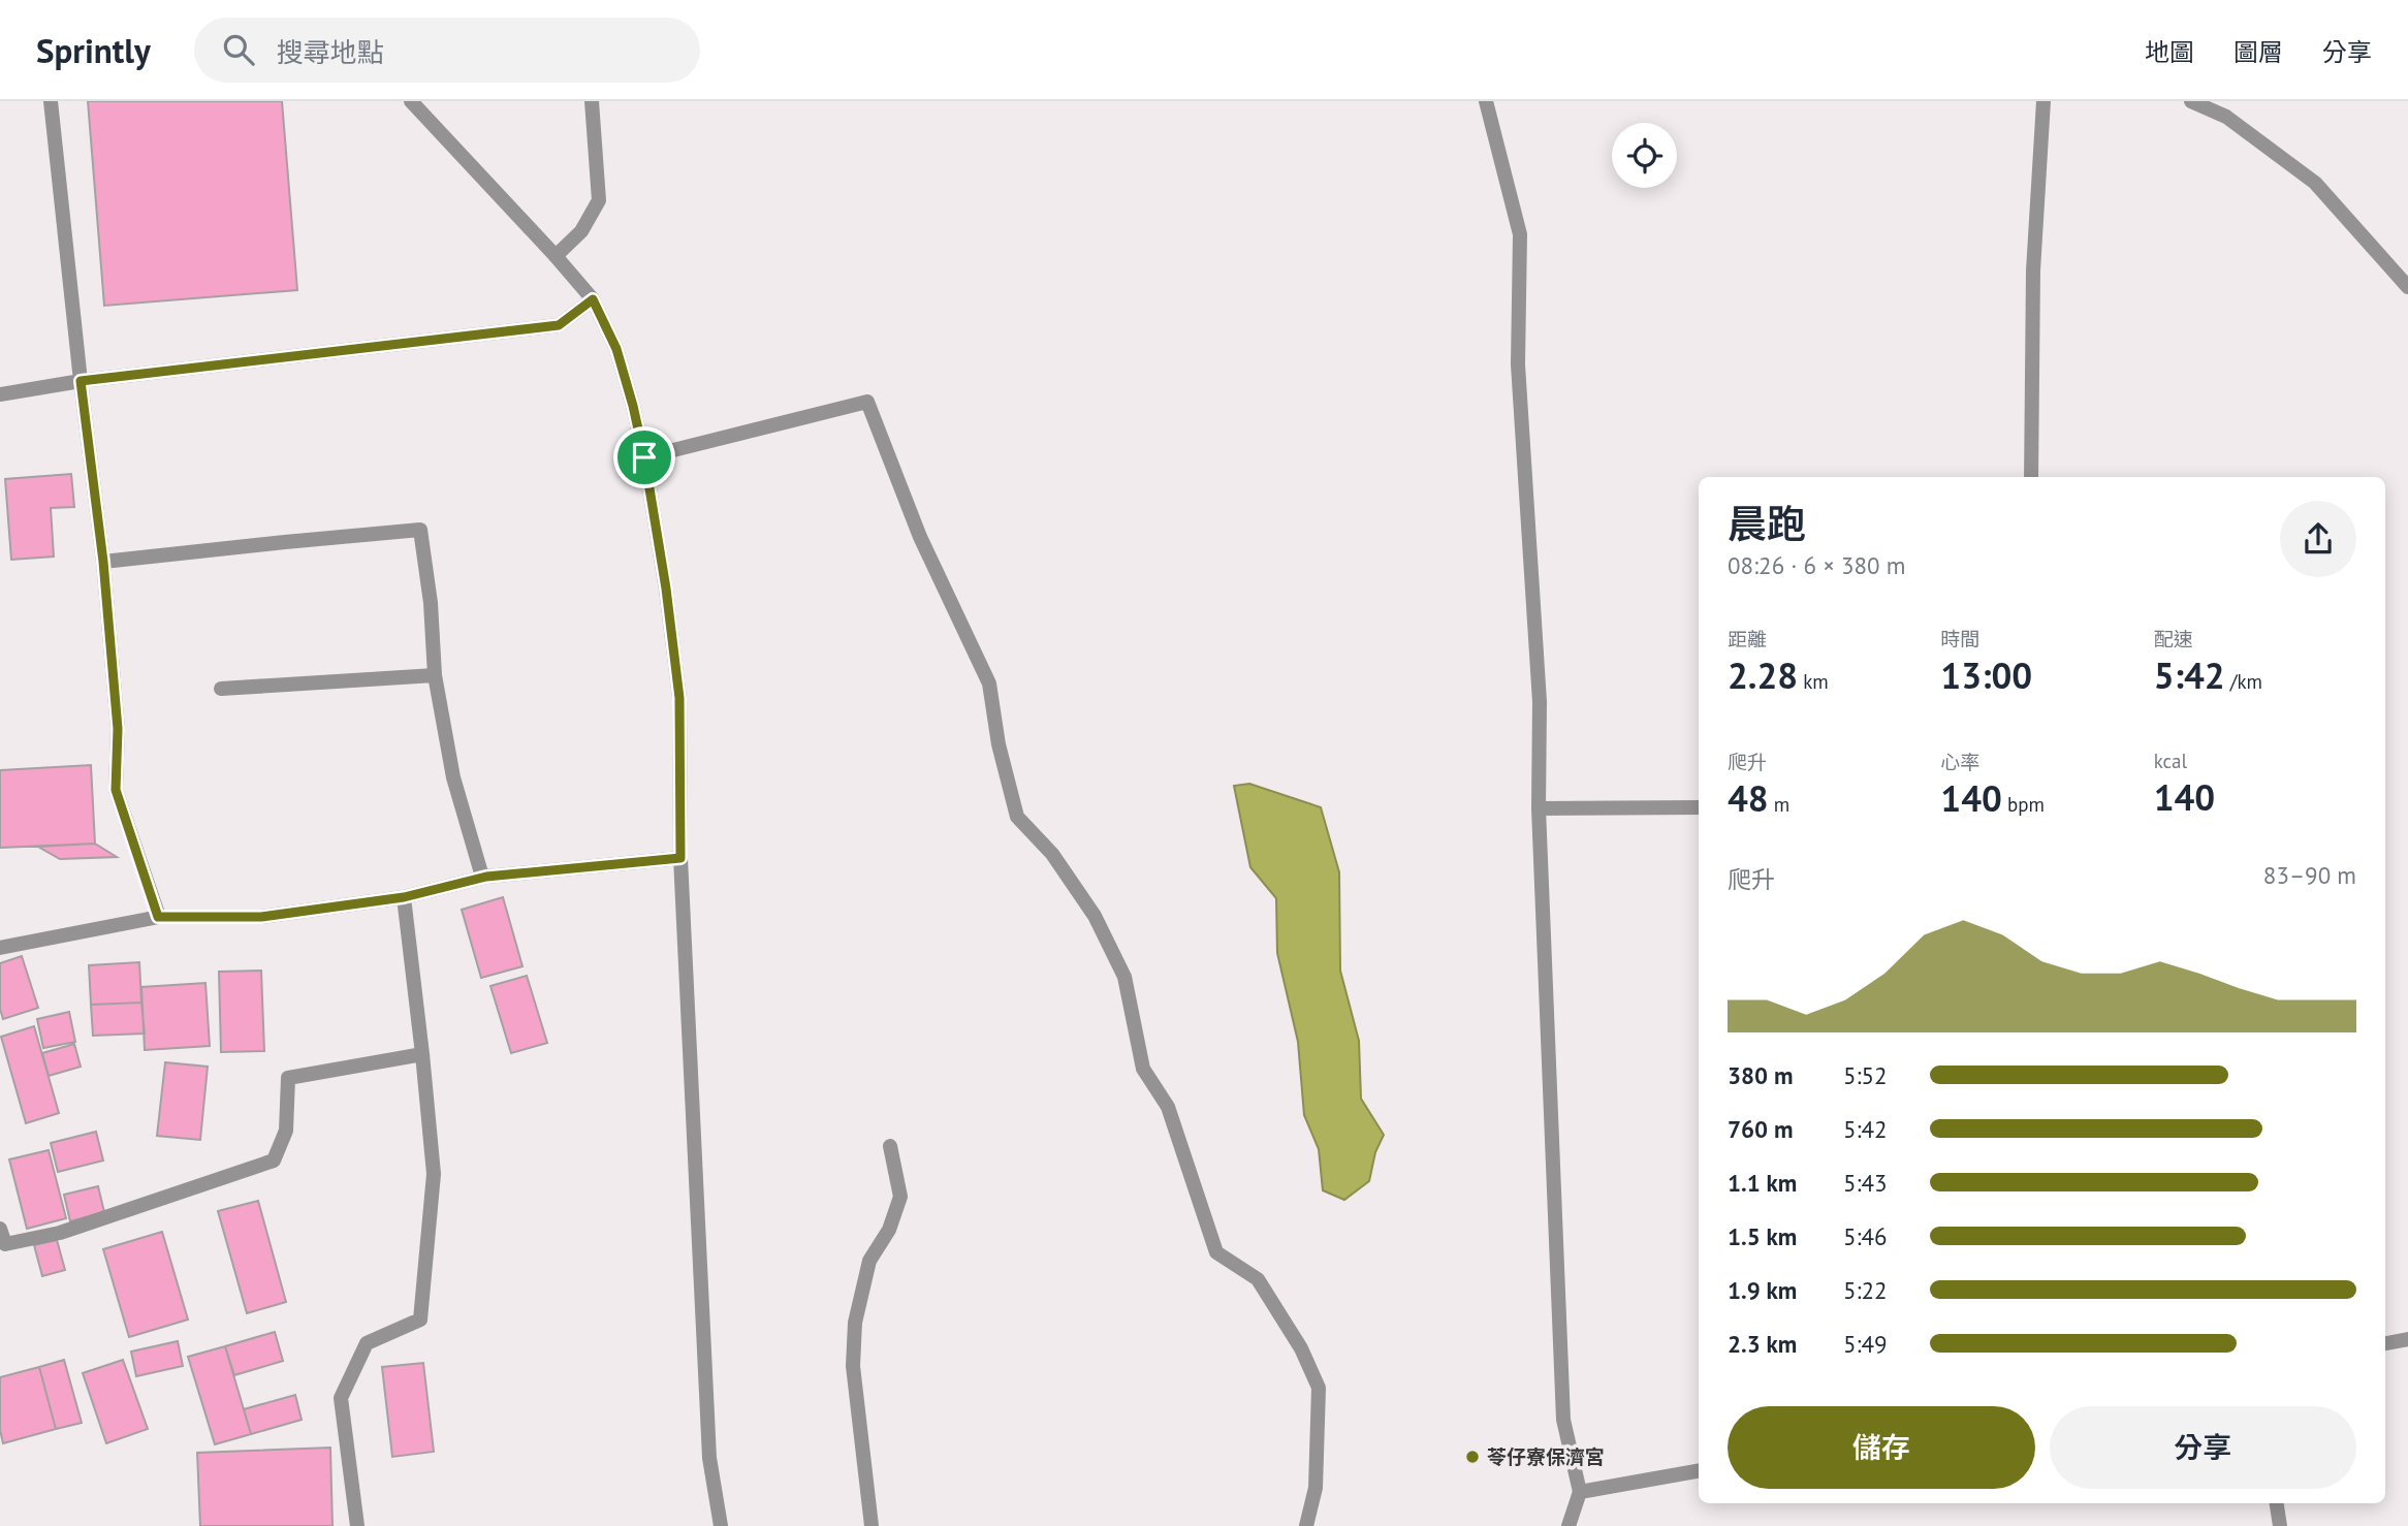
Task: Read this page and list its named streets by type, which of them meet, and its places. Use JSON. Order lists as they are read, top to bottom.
{
  "places": ["苓仔寮保濟宮"],
  "page": {
    "header": "Sprintly",
    "search": "搜尋地點",
    "nav": ["地圖", "圖層", "分享"],
    "heading": ["晨跑", "08:26 · 6 × 380 m"],
    "stats": [
      ["距離", "2.28 km"],
      ["時間", "13:00"],
      ["配速", "5:42 /km"],
      ["爬升", "48 m"],
      ["心率", "140 bpm"],
      ["kcal", "140"]
    ],
    "chart": ["爬升", "83–90 m"],
    "list": [
      {
        "name": "380 m",
        "note": "5:52"
      },
      {
        "name": "760 m",
        "note": "5:42"
      },
      {
        "name": "1.1 km",
        "note": "5:43"
      },
      {
        "name": "1.5 km",
        "note": "5:46"
      },
      {
        "name": "1.9 km",
        "note": "5:22"
      },
      {
        "name": "2.3 km",
        "note": "5:49"
      }
    ],
    "buttons": ["儲存", "分享"]
  }
}
